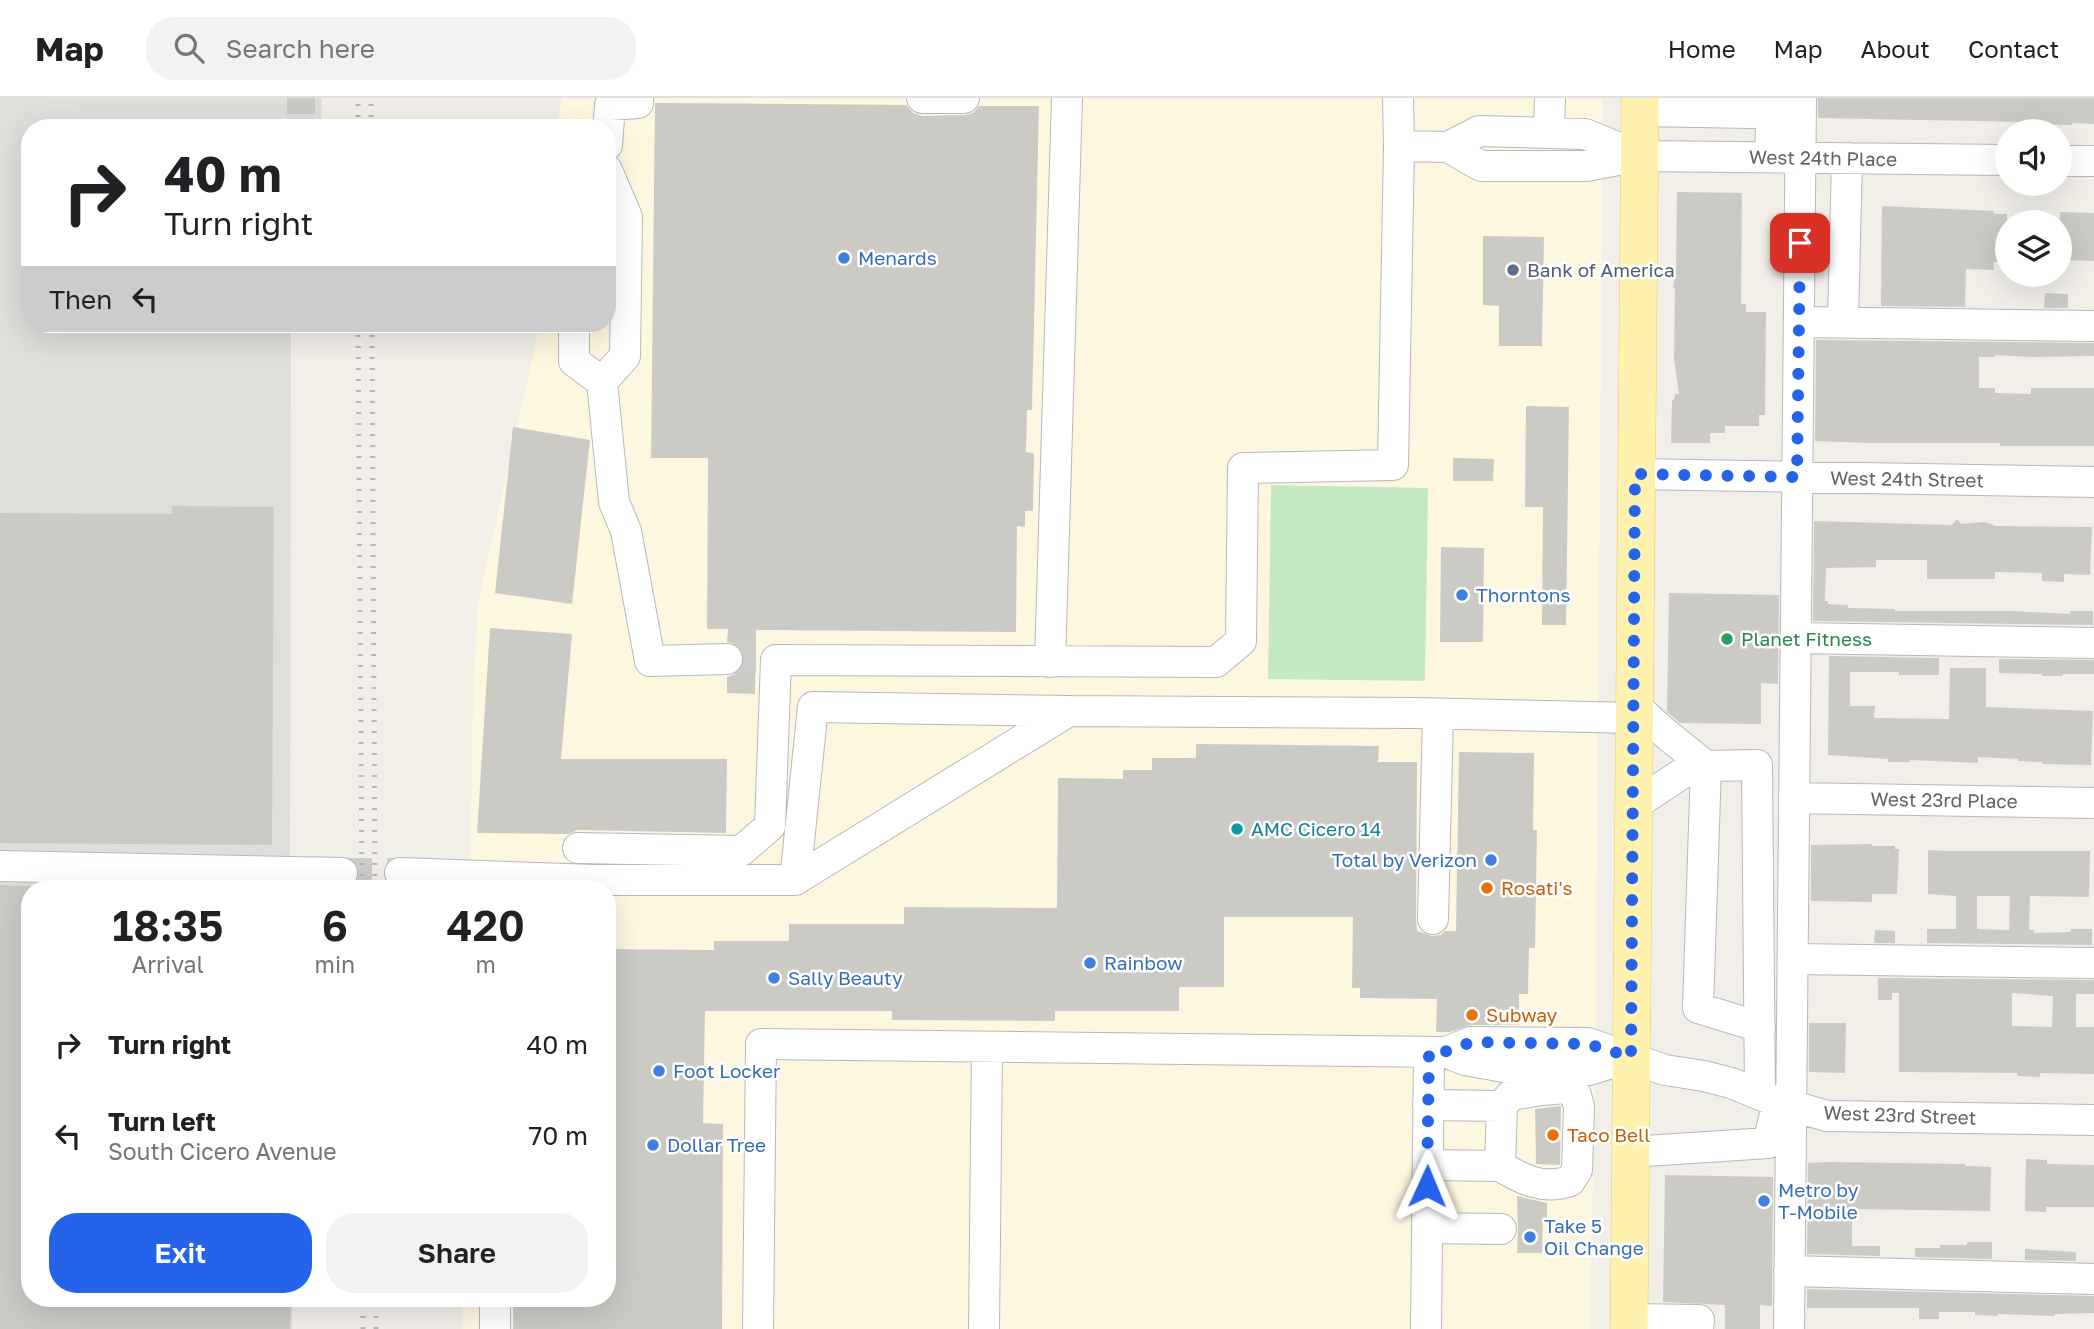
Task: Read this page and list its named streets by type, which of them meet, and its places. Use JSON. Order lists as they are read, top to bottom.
{
  "streets": {
    "street": [
      "West 24th Place",
      "West 24th Street",
      "West 23rd Place",
      "West 23rd Street"
    ]
  },
  "places": [
    "Menards",
    "Bank of America",
    "Thorntons",
    "Planet Fitness",
    "AMC Cicero 14",
    "Total by Verizon",
    "Rosati's",
    "Rainbow",
    "Sally Beauty",
    "Subway",
    "Foot Locker",
    "Taco Bell",
    "Dollar Tree",
    "Metro by T-Mobile",
    "Take 5 Oil Change"
  ],
  "page": {
    "header": "Map",
    "search": "Search here",
    "nav": [
      "Home",
      "Map",
      "About",
      "Contact"
    ],
    "turn": ["40 m", "Turn right"],
    "then": "Then",
    "eta": [
      "18:35",
      "Arrival",
      "6",
      "min",
      "420",
      "m"
    ],
    "list": [
      {
        "name": "Turn right",
        "value": "40 m"
      },
      {
        "name": "Turn left",
        "note": "South Cicero Avenue",
        "value": "70 m"
      }
    ],
    "buttons": ["Exit", "Share"]
  }
}
